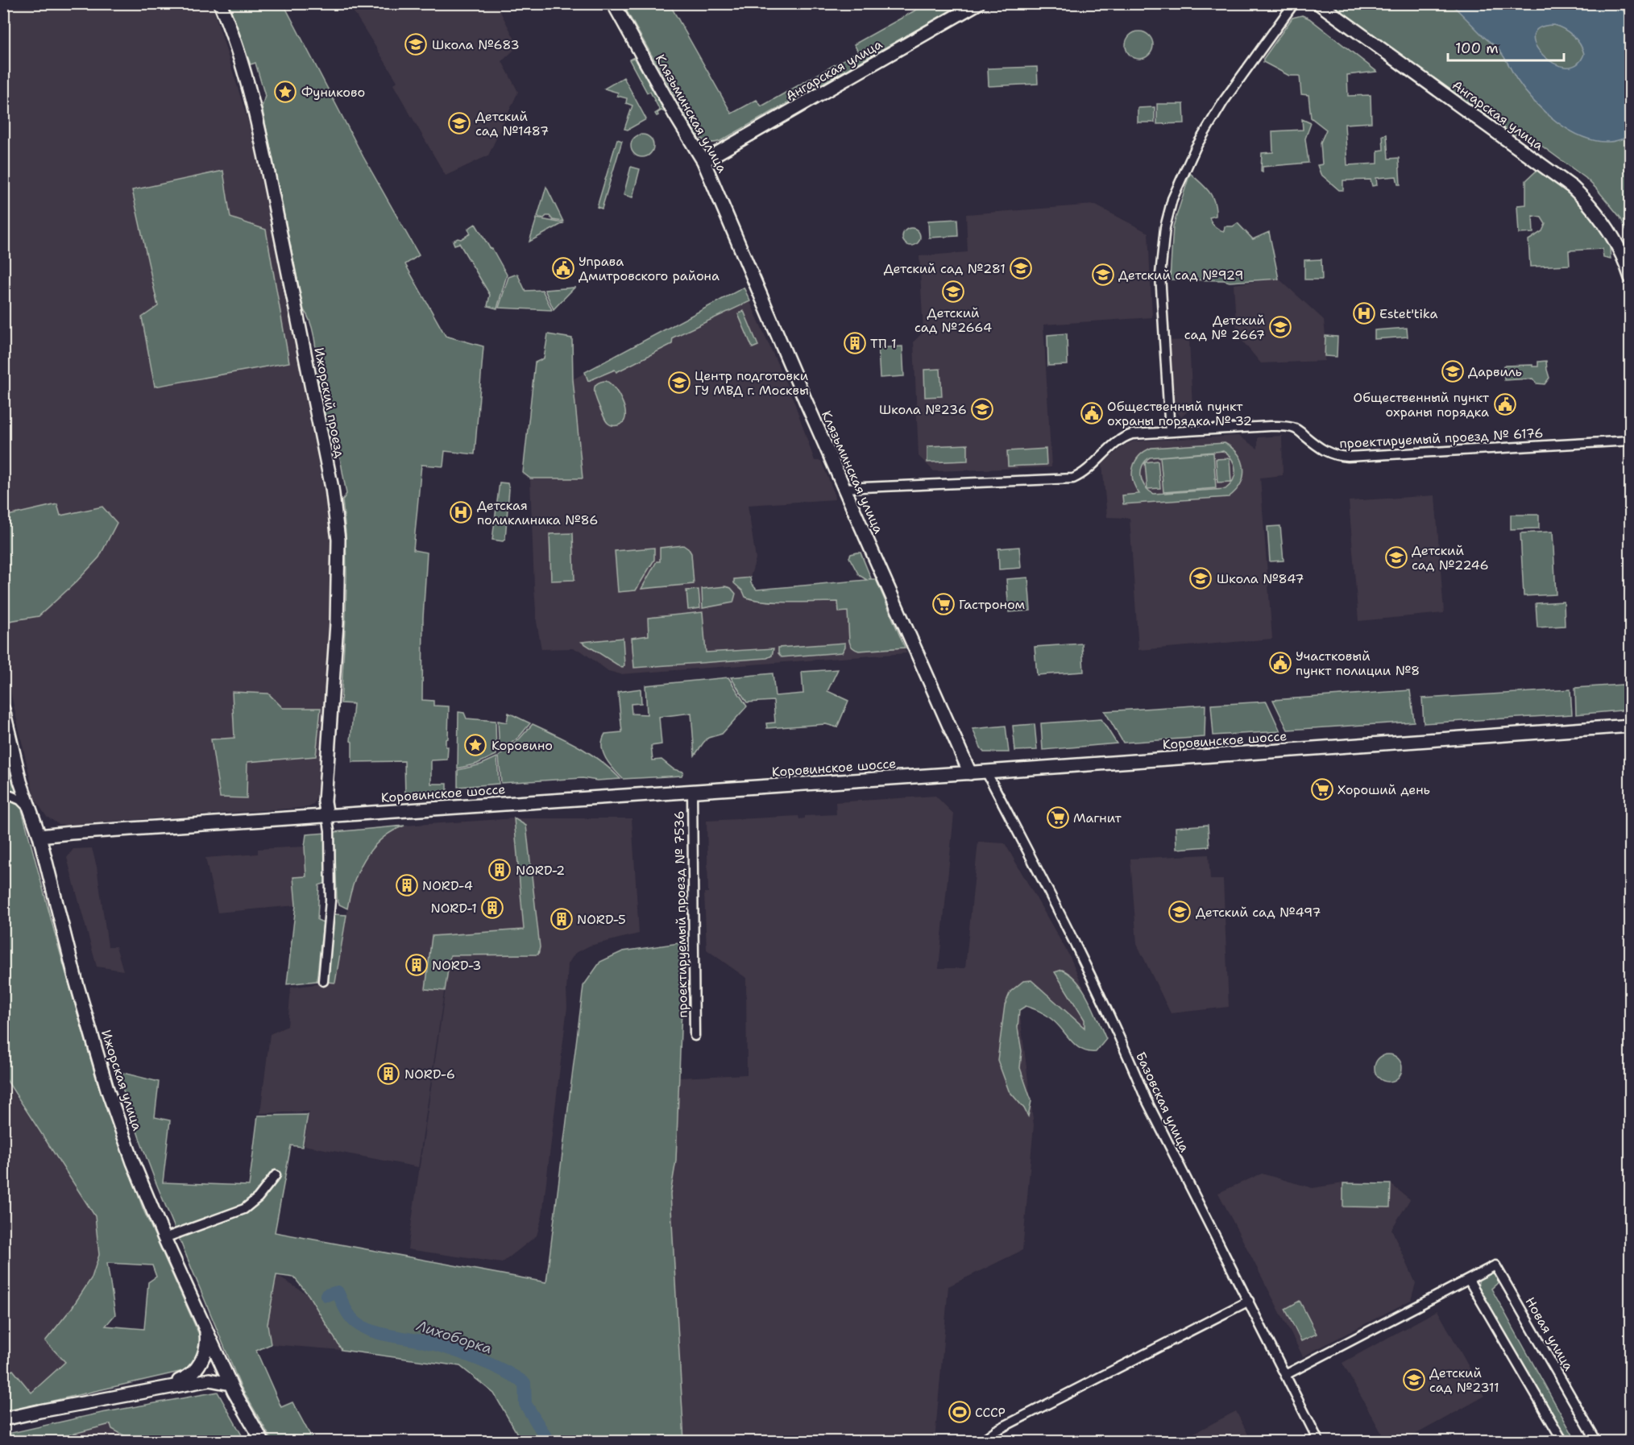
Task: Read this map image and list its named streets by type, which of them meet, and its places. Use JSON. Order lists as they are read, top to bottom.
{
  "streets": {
    "street": [
      "Ангарская улица",
      "Клязьминская улица",
      "Ижорский проезд",
      "проектируемый проезд № 6176",
      "Коровинское шоссе",
      "проектируемый проезд № 7536",
      "Ижорская улица",
      "Базовская улица",
      "Новая улица"
    ]
  },
  "crossings": [
    ["Ангарская улица", "Клязьминская улица"],
    ["Клязьминская улица", "проектируемый проезд № 6176"],
    ["Клязьминская улица", "Коровинское шоссе"],
    ["Ижорский проезд", "Коровинское шоссе"],
    ["Коровинское шоссе", "проектируемый проезд № 7536"],
    ["Коровинское шоссе", "Ижорская улица"],
    ["Коровинское шоссе", "Базовская улица"],
    ["Базовская улица", "Новая улица"]
  ],
  "water": ["Лихоборка"],
  "places": {
    "school or university": [
      "Школа №683",
      "Детский сад №1487",
      "Детский сад №281",
      "Детский сад №929",
      "Детский сад №2664",
      "Детский сад № 2667",
      "Дарвиль",
      "Центр подготовки ГУ МВД г. Москвы",
      "Школа №236",
      "Детский сад №2246",
      "Школа №847",
      "Детский сад №497",
      "Детский сад №2311"
    ],
    "place": ["Фуниково", "Коровино"],
    "public building": [
      "Управа Дмитровского района",
      "Общественный пункт охраны порядка",
      "Общественный пункт охраны порядка № 32",
      "Участковый пункт полиции №8"
    ],
    "hospital": ["Estet'tika", "Детская поликлиника №86"],
    "building": [
      "ТП 1",
      "NORD-2",
      "NORD-4",
      "NORD-1",
      "NORD-5",
      "NORD-3",
      "NORD-6"
    ],
    "supermarket": ["Гастроном", "Хороший день", "Магнит"],
    "sports": ["СССР"]
  },
  "scale_bar": "100 m"
}
